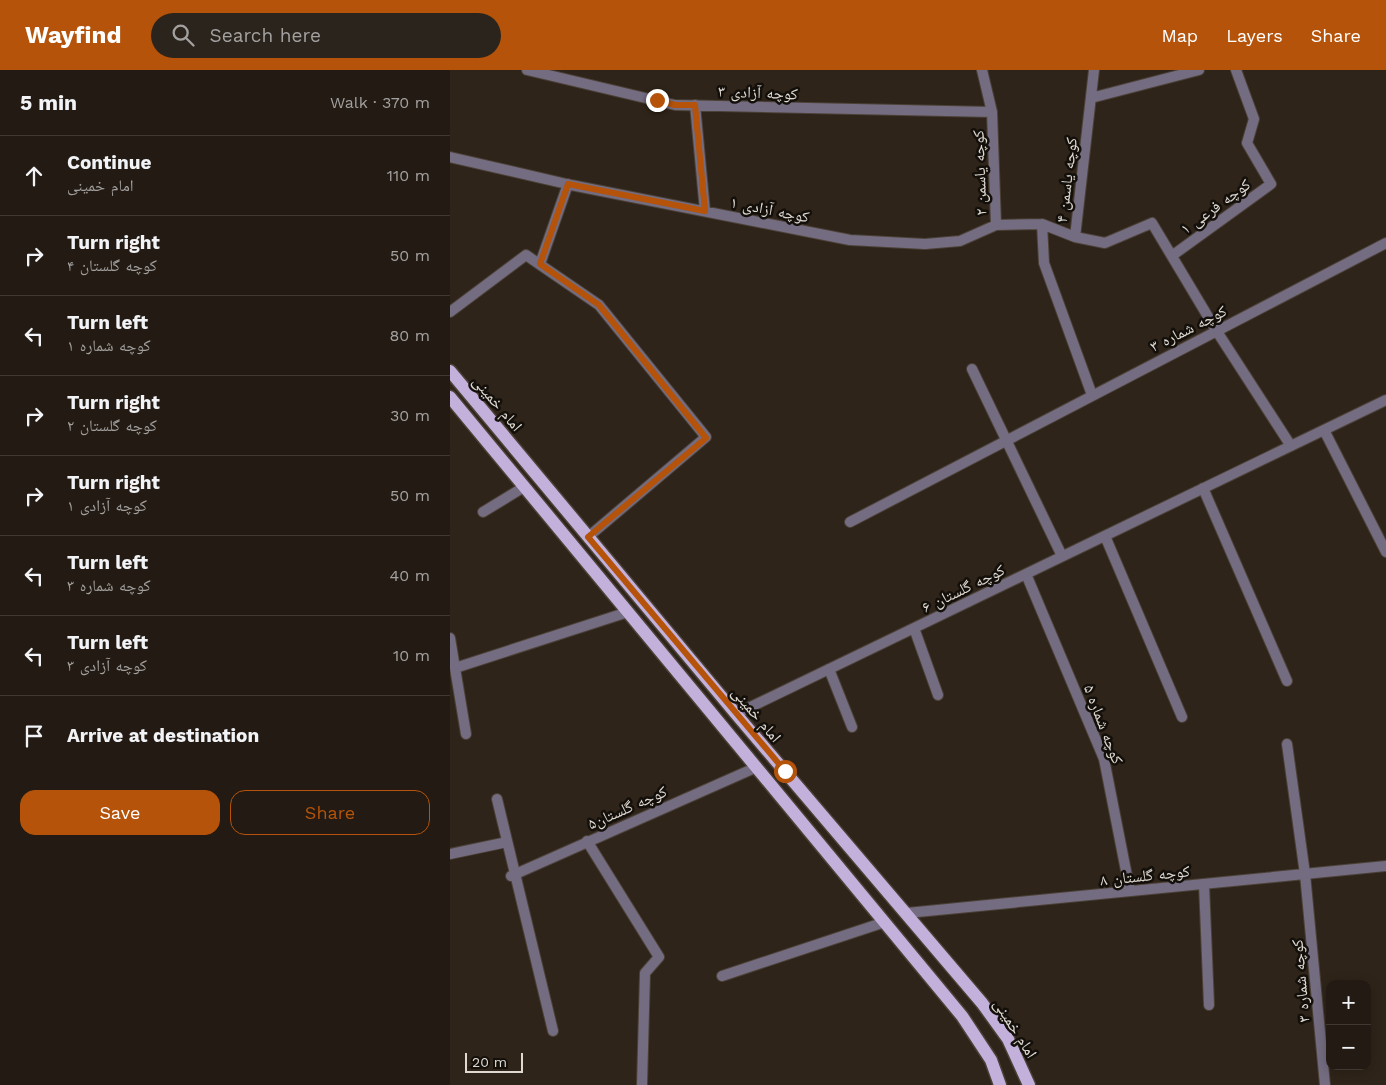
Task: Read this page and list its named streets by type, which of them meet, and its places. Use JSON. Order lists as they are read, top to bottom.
{
  "streets": {
    "main road": ["امام خمینی"],
    "street": [
      "کوچه آزادی ۳",
      "کوچه یاسمن ۲",
      "کوچه یاسمن ۴",
      "کوچه فرعی ۱",
      "کوچه آزادی ۱",
      "کوچه شماره ۳",
      "کوچه گلستان ۶",
      "کوچه شماره ۵",
      "کوچه گلستان۵",
      "کوچه گلستان ۸"
    ]
  },
  "crossings": [
    ["کوچه آزادی ۳", "کوچه یاسمن ۲"],
    ["کوچه یاسمن ۲", "کوچه یاسمن ۴"],
    ["کوچه یاسمن ۲", "کوچه آزادی ۱"],
    ["کوچه یاسمن ۴", "کوچه فرعی ۱"],
    ["کوچه یاسمن ۴", "کوچه شماره ۳"],
    ["کوچه یاسمن ۴", "کوچه گلستان ۶"],
    ["کوچه شماره ۳", "کوچه گلستان ۸"],
    ["امام خمینی", "کوچه گلستان ۶"],
    ["امام خمینی", "کوچه گلستان۵"],
    ["امام خمینی", "کوچه گلستان ۸"],
    ["کوچه گلستان ۶", "کوچه شماره ۵"],
    ["کوچه شماره ۵", "کوچه گلستان ۸"]
  ],
  "scale_bar": "20 m",
  "page": {
    "header": "Wayfind",
    "search": "Search here",
    "nav": ["Map", "Layers", "Share"],
    "heading": ["5 min", "Walk · 370 m"],
    "list": [
      ["Continue", "امام خمینی", "110 m"],
      ["Turn right", "کوچه گلستان ۴", "50 m"],
      ["Turn left", "کوچه شماره ۱", "80 m"],
      ["Turn right", "کوچه گلستان ۲", "30 m"],
      ["Turn right", "کوچه آزادی ۱", "50 m"],
      ["Turn left", "کوچه شماره ۳", "40 m"],
      ["Turn left", "کوچه آزادی ۳", "10 m"],
      "Arrive at destination"
    ],
    "buttons": ["Save", "Share"],
    "map_buttons": ["+", "−"],
    "scale": "20 m"
  }
}
